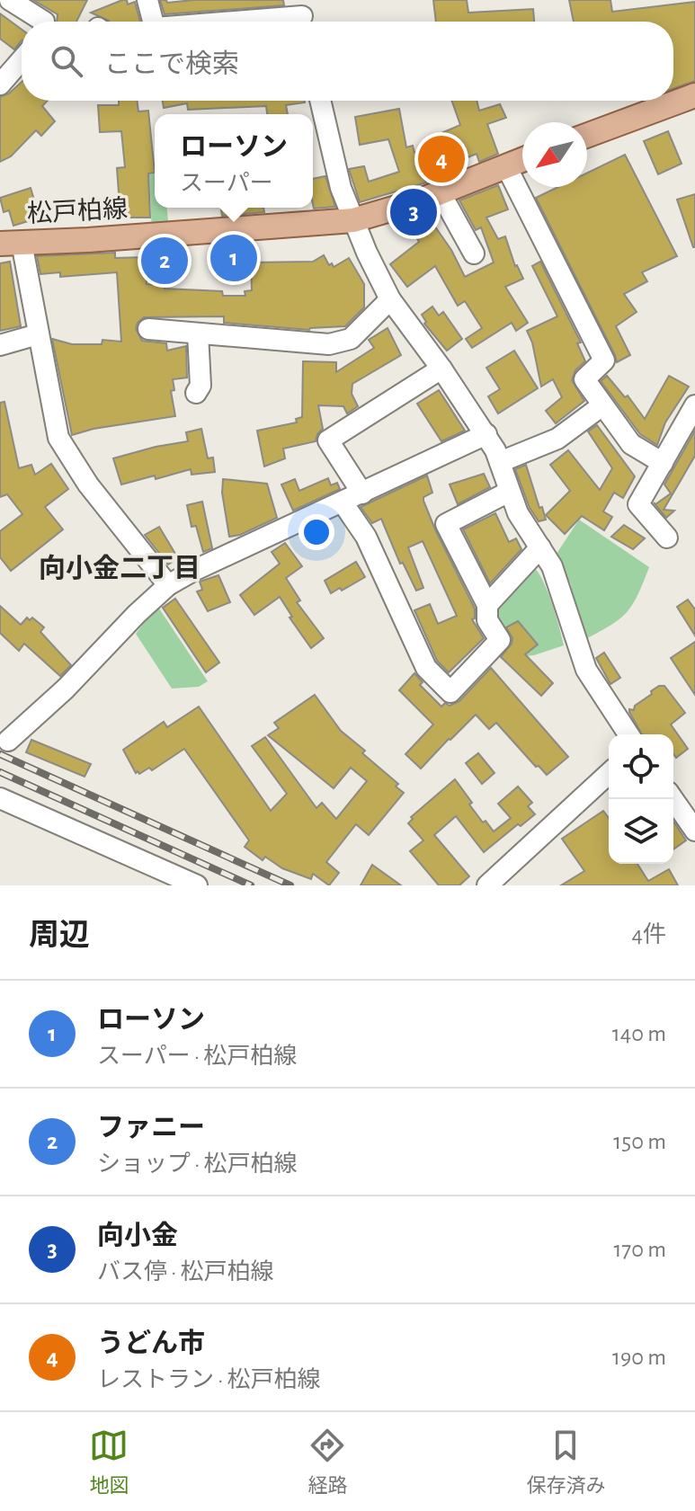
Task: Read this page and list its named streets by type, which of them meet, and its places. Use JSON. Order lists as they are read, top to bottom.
{
  "streets": {
    "main road": ["松戸柏線"]
  },
  "districts": ["向小金二丁目"],
  "north": "bottom left",
  "page": {
    "search": "ここで検索",
    "popup": ["ローソン", "スーパー"],
    "pins": [
      "4",
      "3",
      "1",
      "2"
    ],
    "heading": ["周辺", "4件"],
    "list": [
      {
        "mark": "1",
        "name": "ローソン",
        "note": "スーパー · 松戸柏線",
        "value": "140 m"
      },
      {
        "mark": "2",
        "name": "ファニー",
        "note": "ショップ · 松戸柏線",
        "value": "150 m"
      },
      {
        "mark": "3",
        "name": "向小金",
        "note": "バス停 · 松戸柏線",
        "value": "170 m"
      },
      {
        "mark": "4",
        "name": "うどん市",
        "note": "レストラン · 松戸柏線",
        "value": "190 m"
      }
    ],
    "nav": ["地図", "経路", "保存済み"]
  }
}
